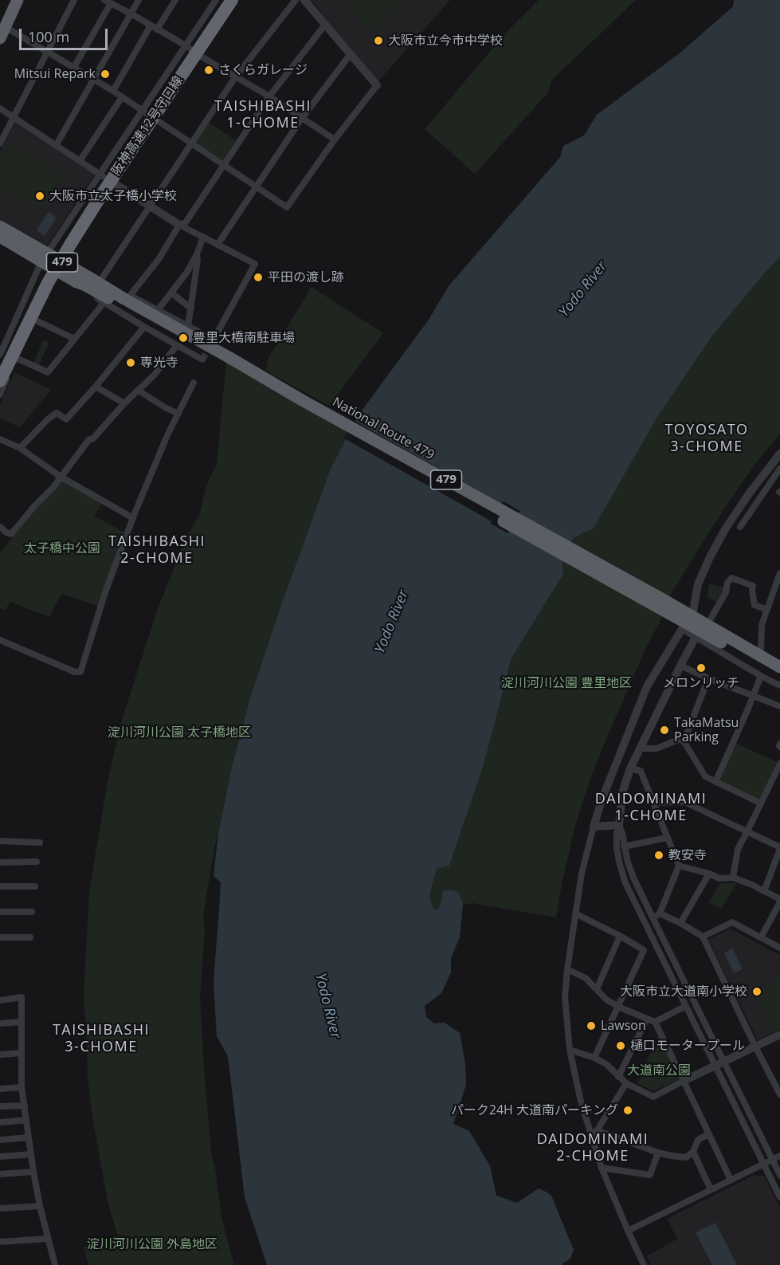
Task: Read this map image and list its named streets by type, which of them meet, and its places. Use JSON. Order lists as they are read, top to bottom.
{
  "streets": {
    "highway": ["阪神高速12号守口線", "479", "National Route 479"]
  },
  "districts": [
    "TAISHIBASHI 1-CHOME",
    "TOYOSATO 3-CHOME",
    "TAISHIBASHI 2-CHOME",
    "DAIDOMINAMI 1-CHOME",
    "TAISHIBASHI 3-CHOME",
    "DAIDOMINAMI 2-CHOME"
  ],
  "water": ["Yodo River"],
  "parks": [
    "太子橋中公園",
    "淀川河川公園 豊里地区",
    "淀川河川公園 太子橋地区",
    "大道南公園",
    "淀川河川公園 外島地区"
  ],
  "places": [
    "大阪市立今市中学校",
    "さくらガレージ",
    "Mitsui Repark",
    "大阪市立太子橋小学校",
    "平田の渡し跡",
    "豊里大橋南駐車場",
    "専光寺",
    "メロンリッチ",
    "TakaMatsu Parking",
    "教安寺",
    "大阪市立大道南小学校",
    "Lawson",
    "樋口モータープール",
    "パーク24H 大道南パーキング"
  ],
  "scale_bar": "100 m"
}
